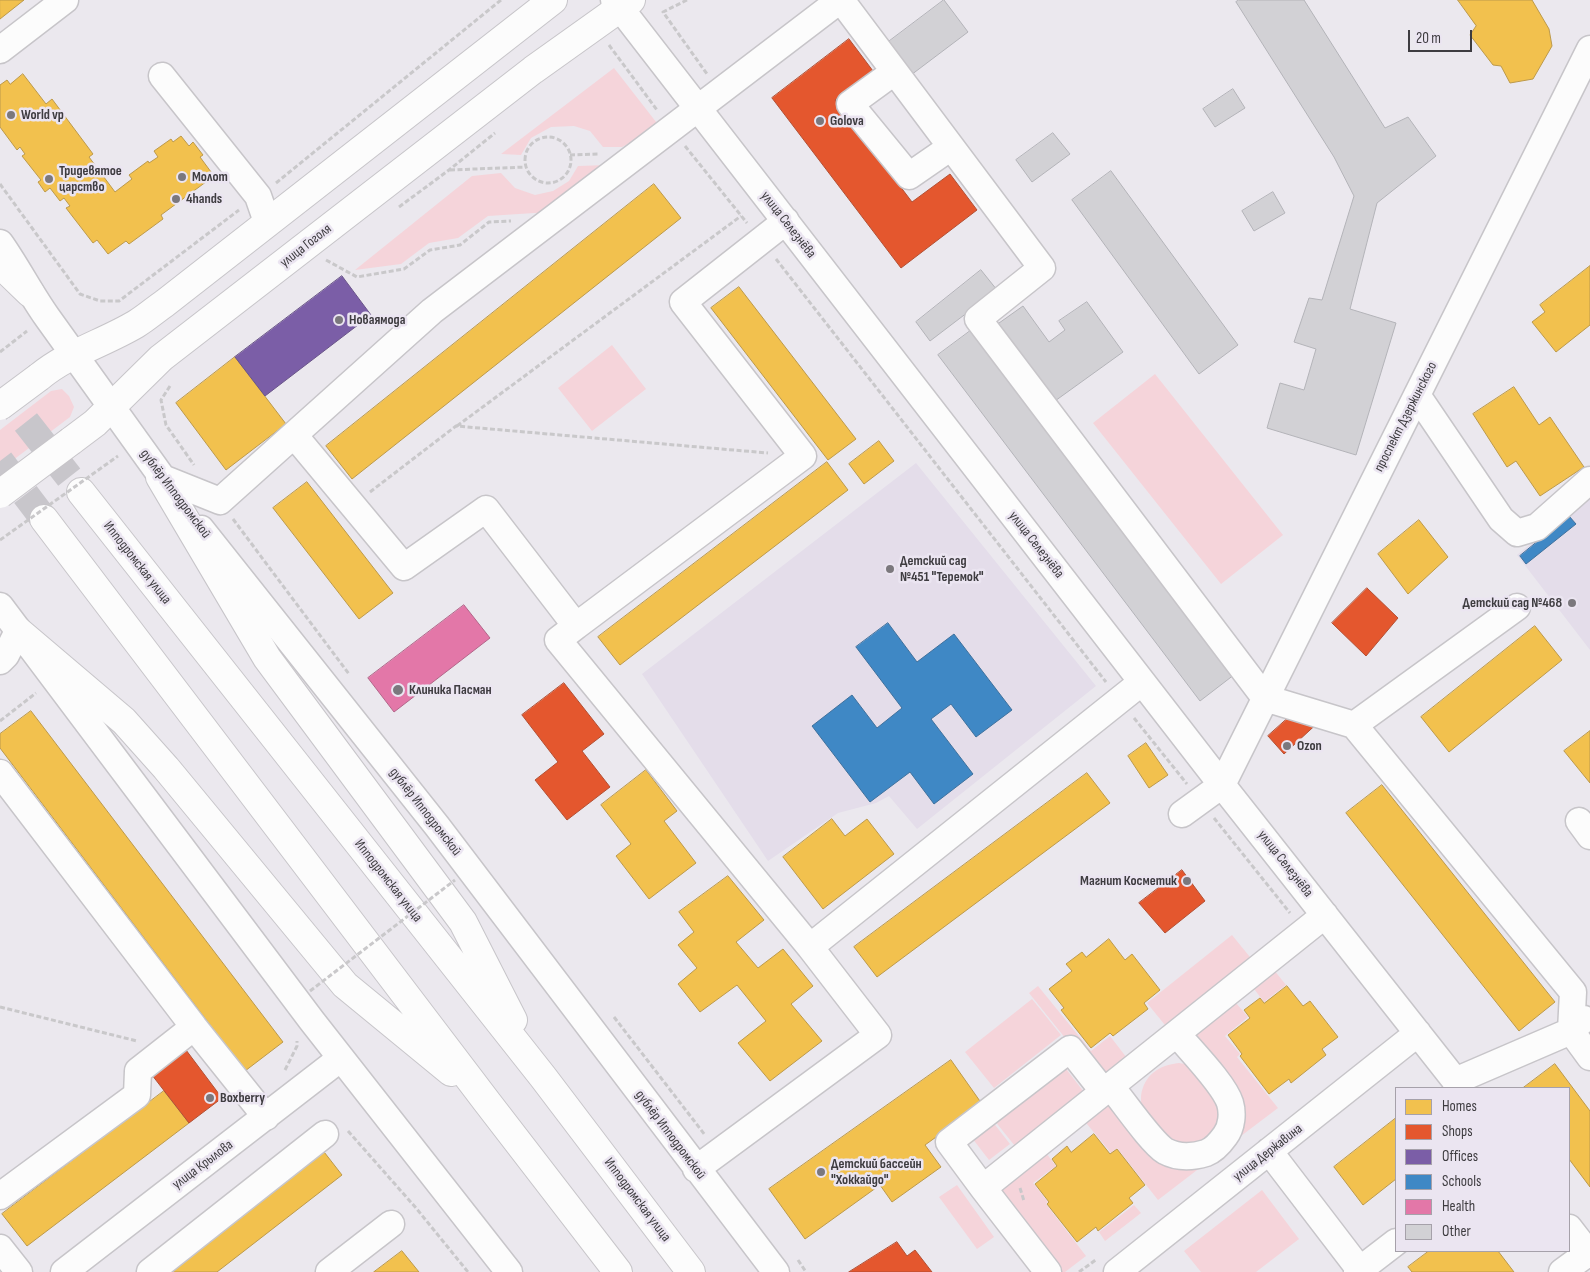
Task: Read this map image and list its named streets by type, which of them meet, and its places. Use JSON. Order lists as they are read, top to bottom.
{
  "streets": {
    "main road": ["улица Гоголя", "Ипподромская улица"],
    "street": [
      "улица Селезнёва",
      "проспект Дзержинского",
      "дублёр Ипподромской",
      "улица Державина",
      "улица Крылова"
    ]
  },
  "crossings": [
    ["улица Селезнёва", "улица Гоголя"],
    ["улица Селезнёва", "проспект Дзержинского"],
    ["улица Селезнёва", "улица Державина"],
    ["улица Гоголя", "дублёр Ипподромской"]
  ],
  "places": [
    "World vp",
    "Golova",
    "Молот",
    "Тридевятое царство",
    "4hands",
    "Новаямода",
    "Детский сад №451 \"Теремок\"",
    "Детский сад №468",
    "Клиника Пасман",
    "Ozon",
    "Магнит Косметик",
    "Boxberry",
    "Детский бассейн \"Хоккайдо\""
  ],
  "legend": [
    "Homes",
    "Shops",
    "Offices",
    "Schools",
    "Health",
    "Other"
  ],
  "scale_bar": "20 m"
}
